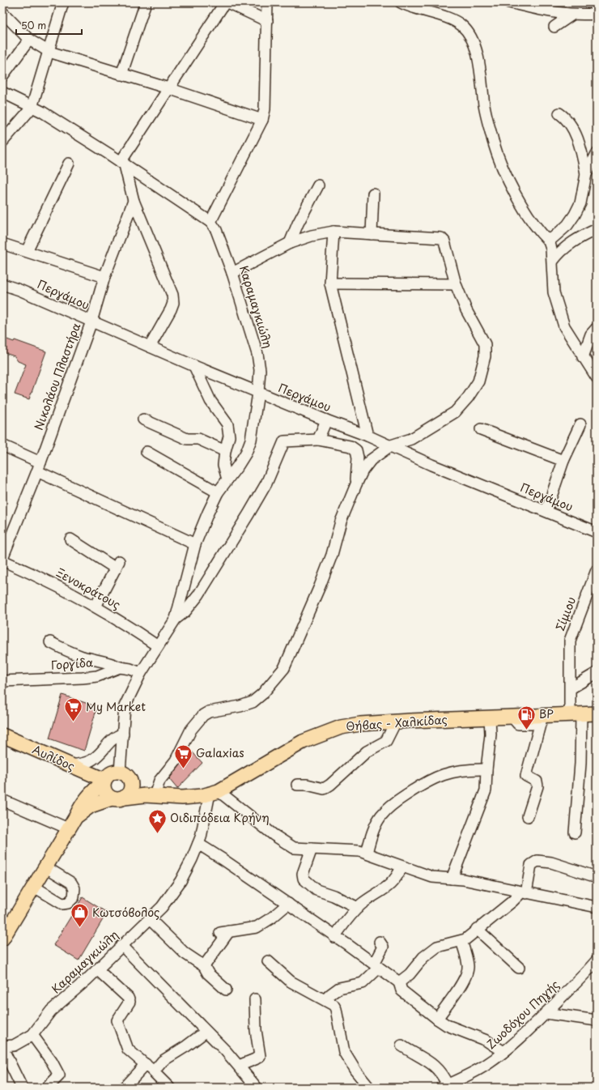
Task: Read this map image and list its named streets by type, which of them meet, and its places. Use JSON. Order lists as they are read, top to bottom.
{
  "streets": {
    "main road": ["Θήβας - Χαλκίδας", "Αυλίδος"],
    "street": [
      "Περγάμου",
      "Καραμαγκιώλη",
      "Νικολάου Πλαστήρα",
      "Ξενοκράτους",
      "Σίμιου",
      "Γοργίδα",
      "Ζωοδόχου Πηγής"
    ]
  },
  "crossings": [
    ["Περγάμου", "Καραμαγκιώλη"],
    ["Περγάμου", "Νικολάου Πλαστήρα"],
    ["Καραμαγκιώλη", "Θήβας - Χαλκίδας"],
    ["Νικολάου Πλαστήρα", "Ξενοκράτους"],
    ["Σίμιου", "Θήβας - Χαλκίδας"],
    ["Θήβας - Χαλκίδας", "Αυλίδος"]
  ],
  "places": {
    "supermarket": ["My Market", "Galaxias"],
    "fuel station": ["BP"],
    "place": ["Οιδιπόδεια Κρήνη"],
    "shop": ["Κωτσόβολος"]
  },
  "scale_bar": "50 m"
}
